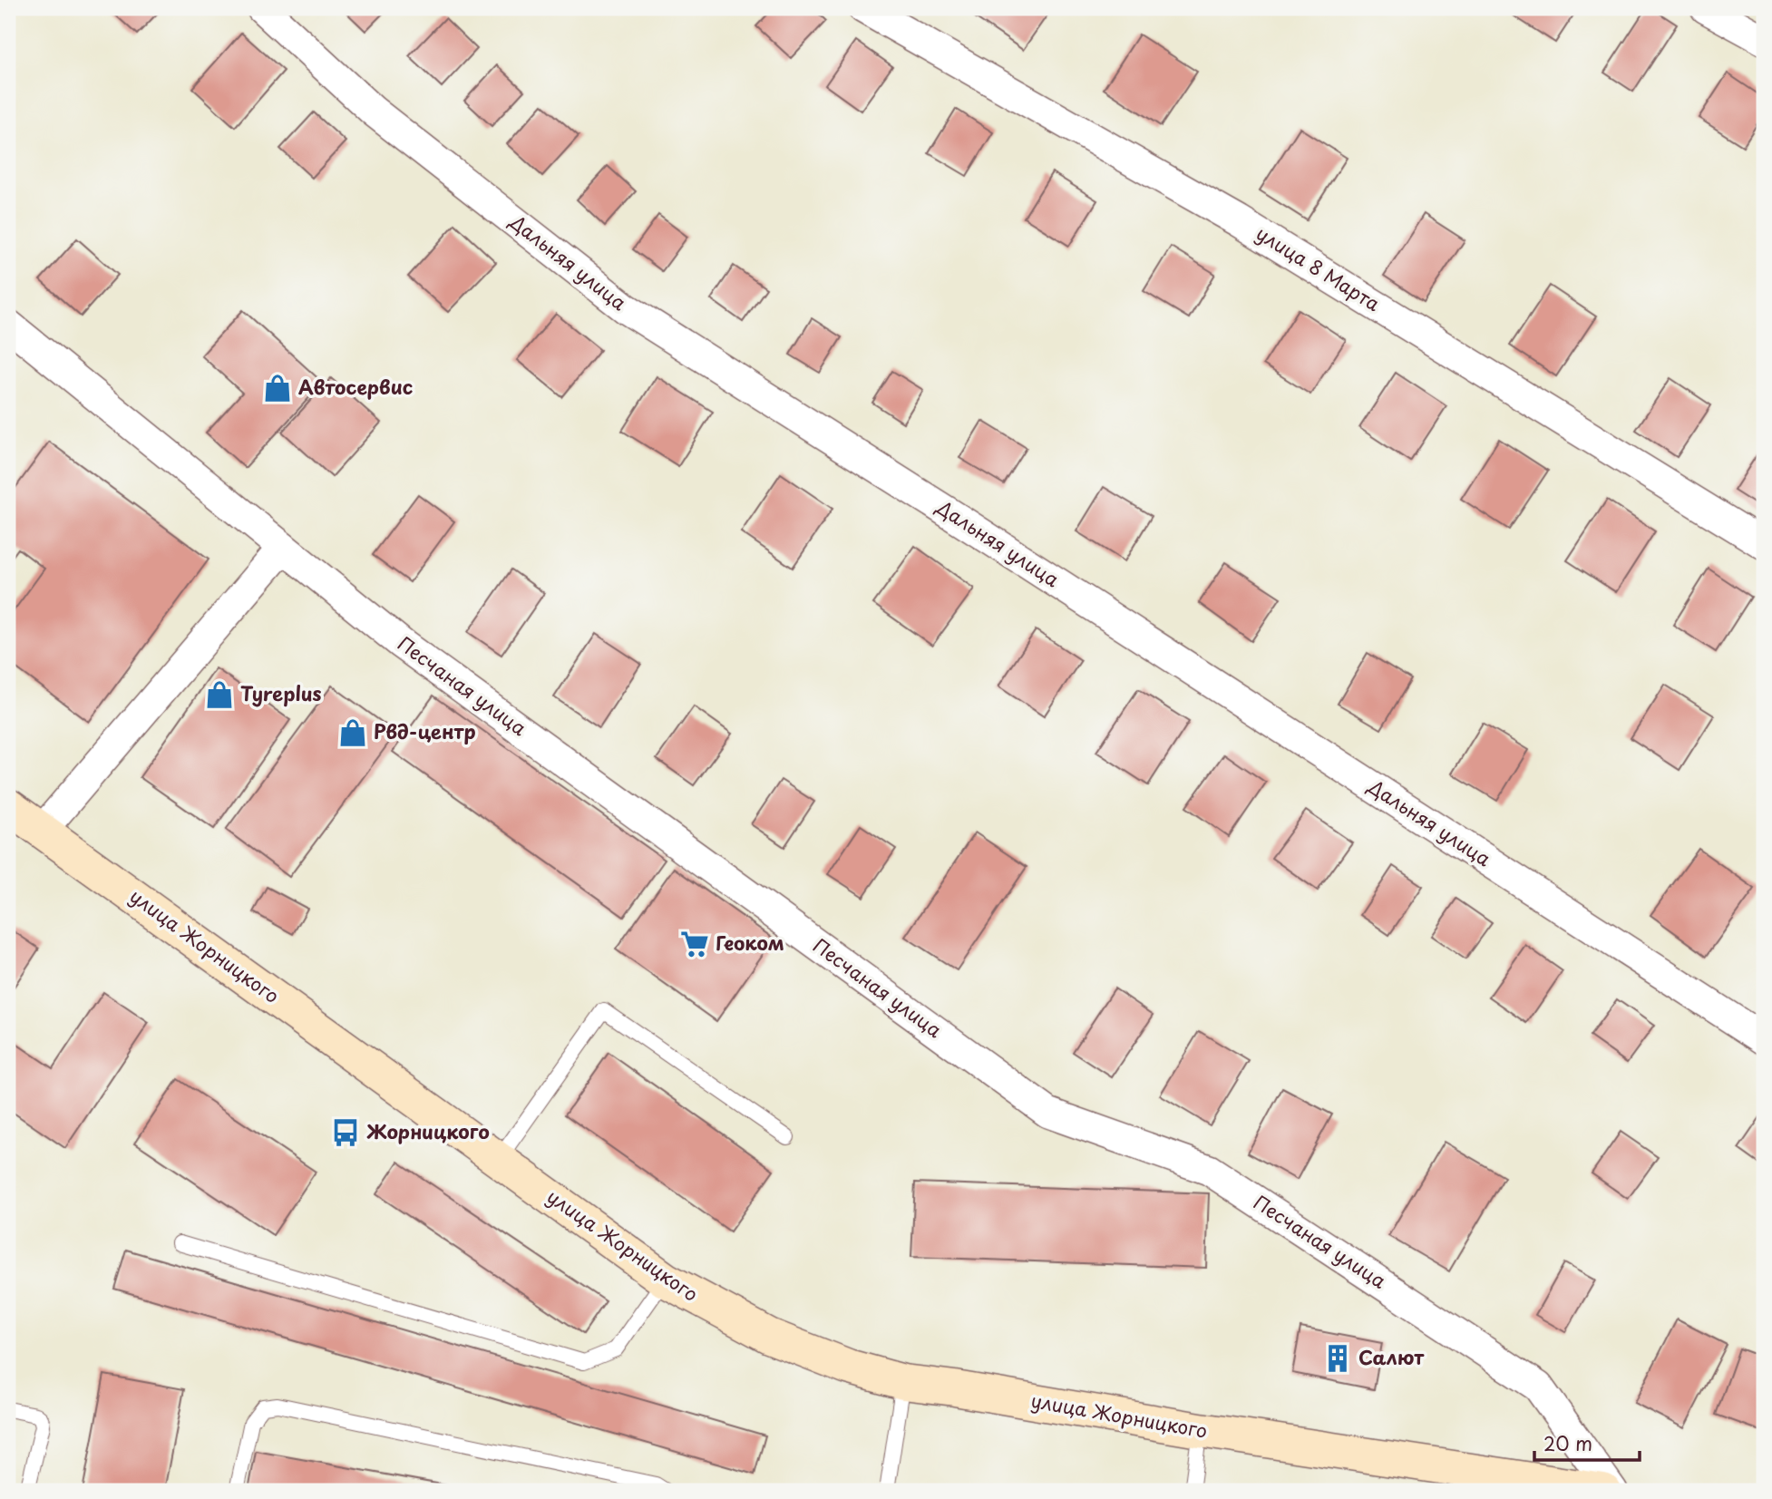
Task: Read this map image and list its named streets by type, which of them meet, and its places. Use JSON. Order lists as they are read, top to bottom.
{
  "streets": {
    "main road": ["улица Жорницкого"],
    "street": ["Дальняя улица", "улица 8 Марта", "Песчаная улица"]
  },
  "places": {
    "shop": ["Автосервис", "Tyreplus", "Рвд-центр"],
    "supermarket": ["Геоком"],
    "bus stop": ["Жорницкого"],
    "building": ["Салют"]
  },
  "scale_bar": "20 m"
}
